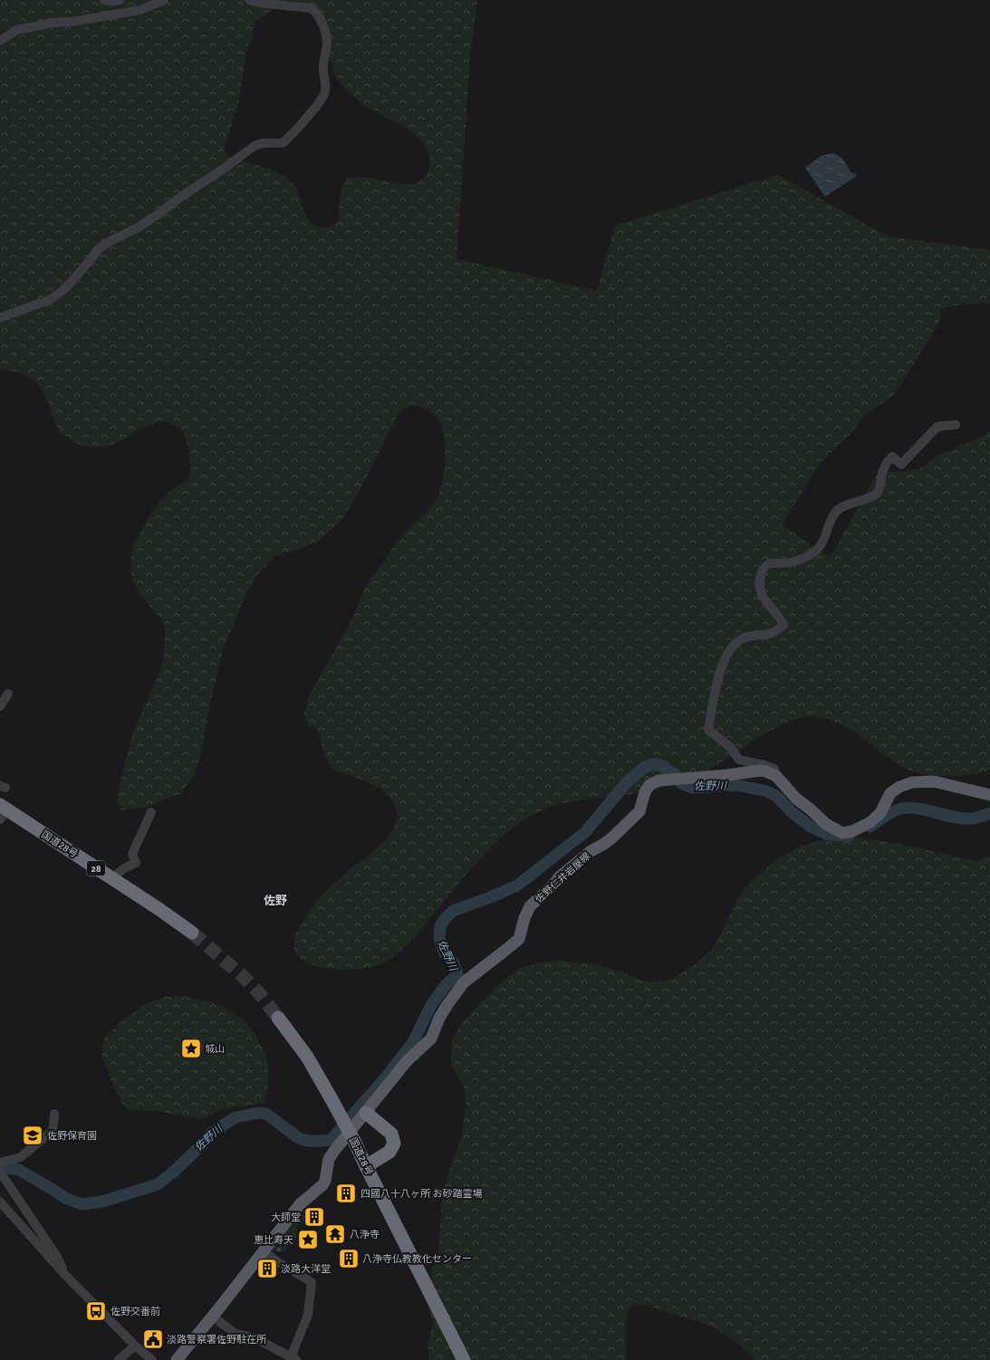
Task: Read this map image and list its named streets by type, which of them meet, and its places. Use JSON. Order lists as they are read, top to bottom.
{
  "streets": {
    "highway": ["国道28号", "28"],
    "main road": ["佐野仁井岩屋線"]
  },
  "districts": ["佐野"],
  "water": ["佐野川"],
  "places": {
    "place": ["城山", "恵比寿天"],
    "school or university": ["佐野保育園"],
    "building": [
      "四國八十八ヶ所 お砂踏霊場",
      "大師堂",
      "八浄寺仏教教化センター",
      "淡路大洋堂"
    ],
    "temple": ["八浄寺"],
    "bus stop": ["佐野交番前"],
    "public building": ["淡路警察署佐野駐在所"]
  }
}
